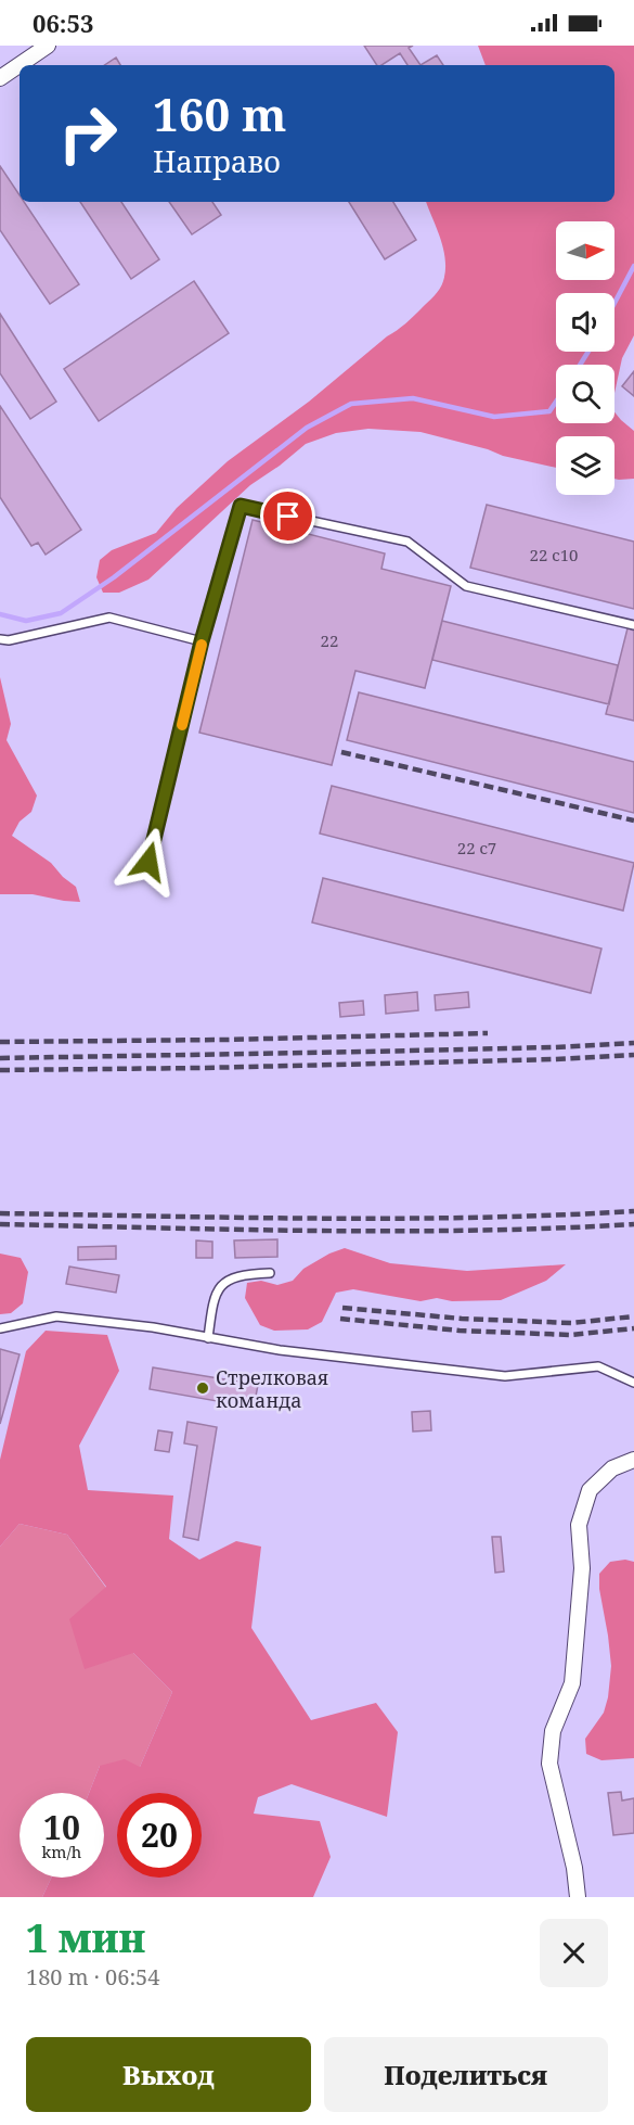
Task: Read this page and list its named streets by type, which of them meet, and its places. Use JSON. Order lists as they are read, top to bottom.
{
  "places": ["Стрелковая команда"],
  "house_numbers": ["22 с10", "22", "22 с7"],
  "north": "right",
  "page": {
    "status": "06:53",
    "turn": ["160 m", "Направо"],
    "speed": "10 km/h",
    "limit": "20",
    "heading": ["1 мин", "180 m · 06:54"],
    "buttons": ["Выход", "Поделиться"]
  }
}
